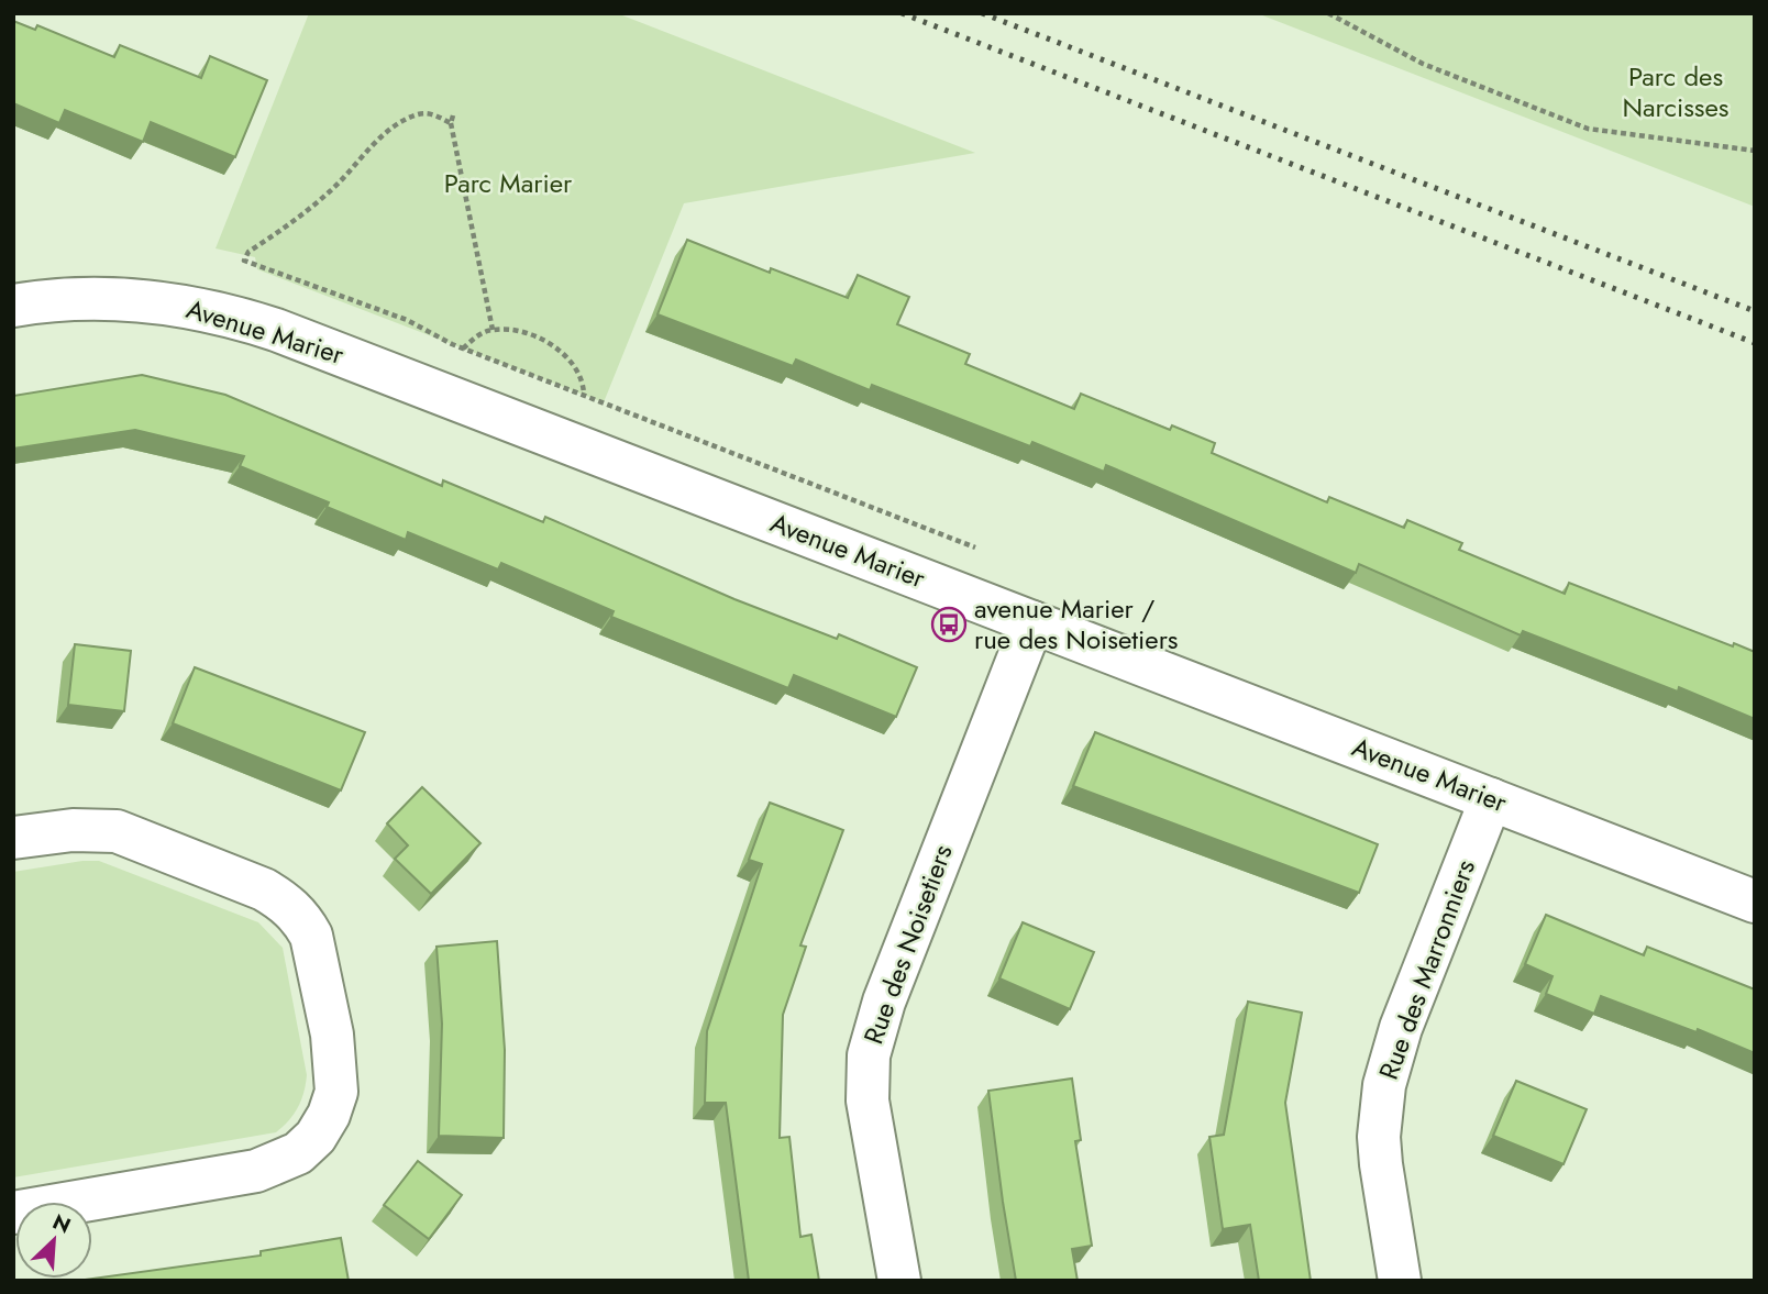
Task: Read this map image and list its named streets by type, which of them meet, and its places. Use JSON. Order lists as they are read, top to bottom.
{
  "streets": {
    "street": ["Avenue Marier", "Rue des Noisetiers", "Rue des Marronniers"]
  },
  "crossings": [
    ["Avenue Marier", "Rue des Noisetiers"],
    ["Avenue Marier", "Rue des Marronniers"]
  ],
  "parks": ["Parc des Narcisses", "Parc Marier"],
  "places": {
    "bus stop": ["avenue Marier / rue des Noisetiers"]
  },
  "north": "top right"
}
